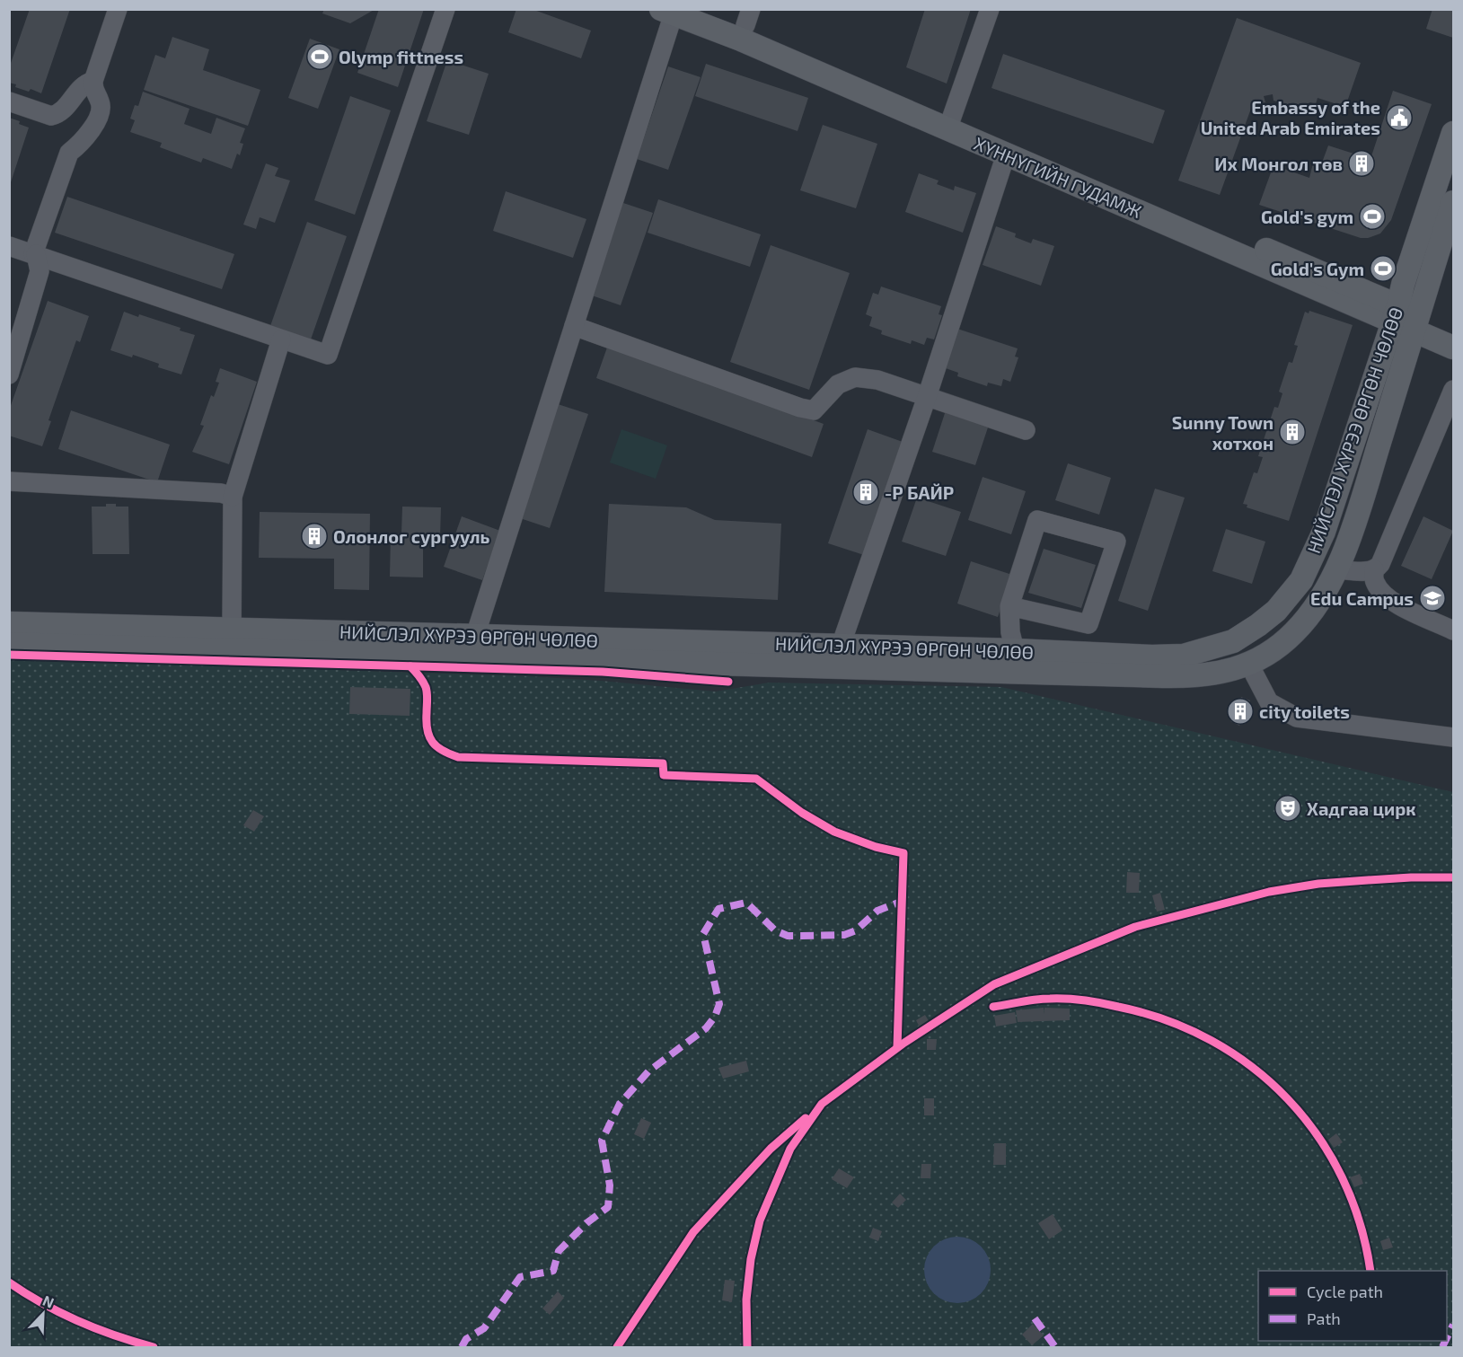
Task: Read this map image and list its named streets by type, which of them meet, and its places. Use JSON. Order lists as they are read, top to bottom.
{
  "streets": {
    "main road": ["ХҮННҮГИЙН ГУДАМЖ", "НИЙСЛЭЛ ХҮРЭЭ ӨРГӨН ЧӨЛӨӨ"]
  },
  "crossings": [
    ["ХҮННҮГИЙН ГУДАМЖ", "НИЙСЛЭЛ ХҮРЭЭ ӨРГӨН ЧӨЛӨӨ"]
  ],
  "places": {
    "sports": ["Olymp fittness", "Gold's gym", "Gold's Gym"],
    "public building": ["Embassy of the United Arab Emirates"],
    "building": [
      "Их Монгол төв",
      "Sunny Town хотхон",
      "-Р БАЙР",
      "Олонлог сургууль",
      "city toilets"
    ],
    "school or university": ["Edu Campus"],
    "theatre": ["Хадгаа цирк"]
  },
  "legend": ["Cycle path", "Path"],
  "north": "top right"
}
